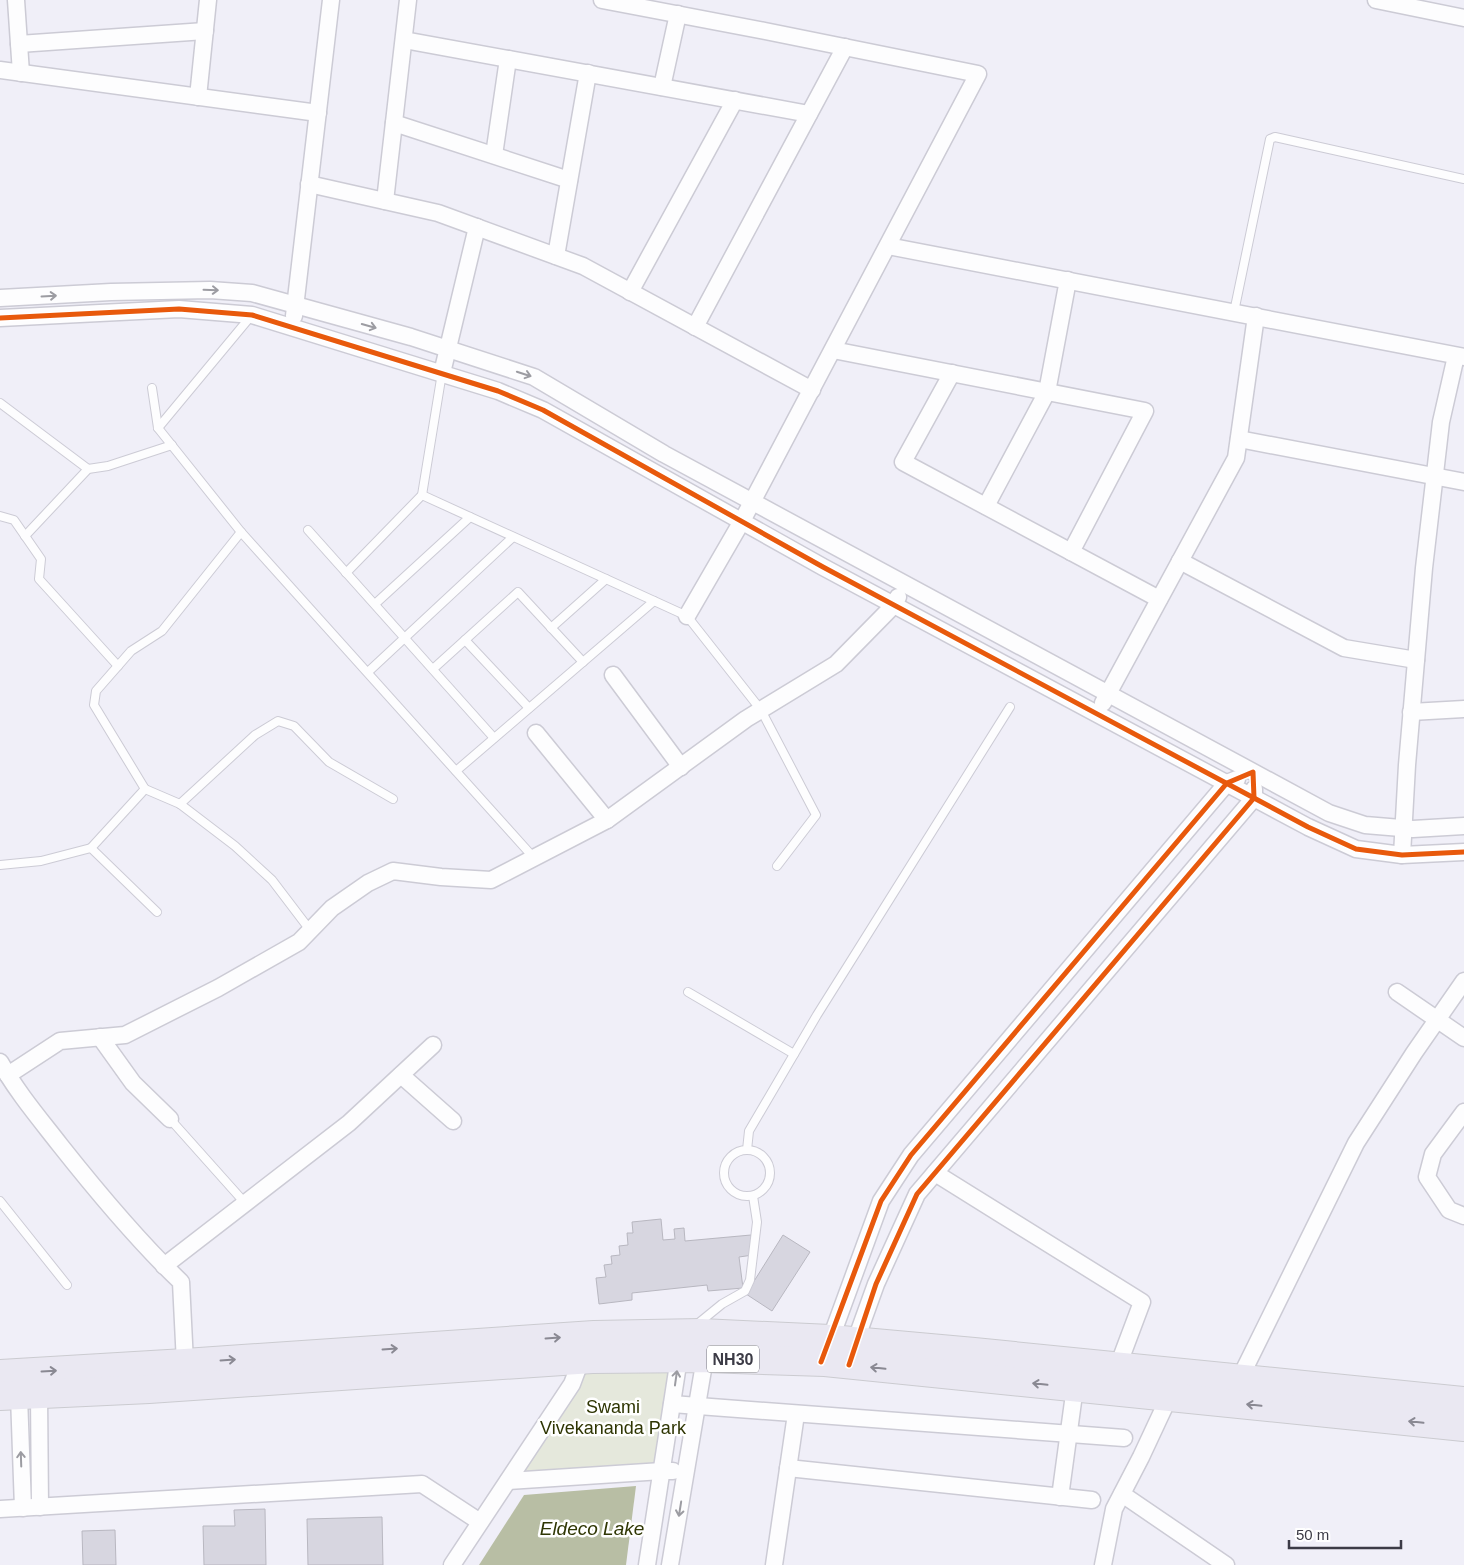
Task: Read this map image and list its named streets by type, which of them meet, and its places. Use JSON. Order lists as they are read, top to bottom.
{
  "streets": {
    "highway": ["NH30"]
  },
  "water": ["Eldeco Lake"],
  "parks": ["Swami Vivekananda Park"],
  "scale_bar": "50 m"
}
